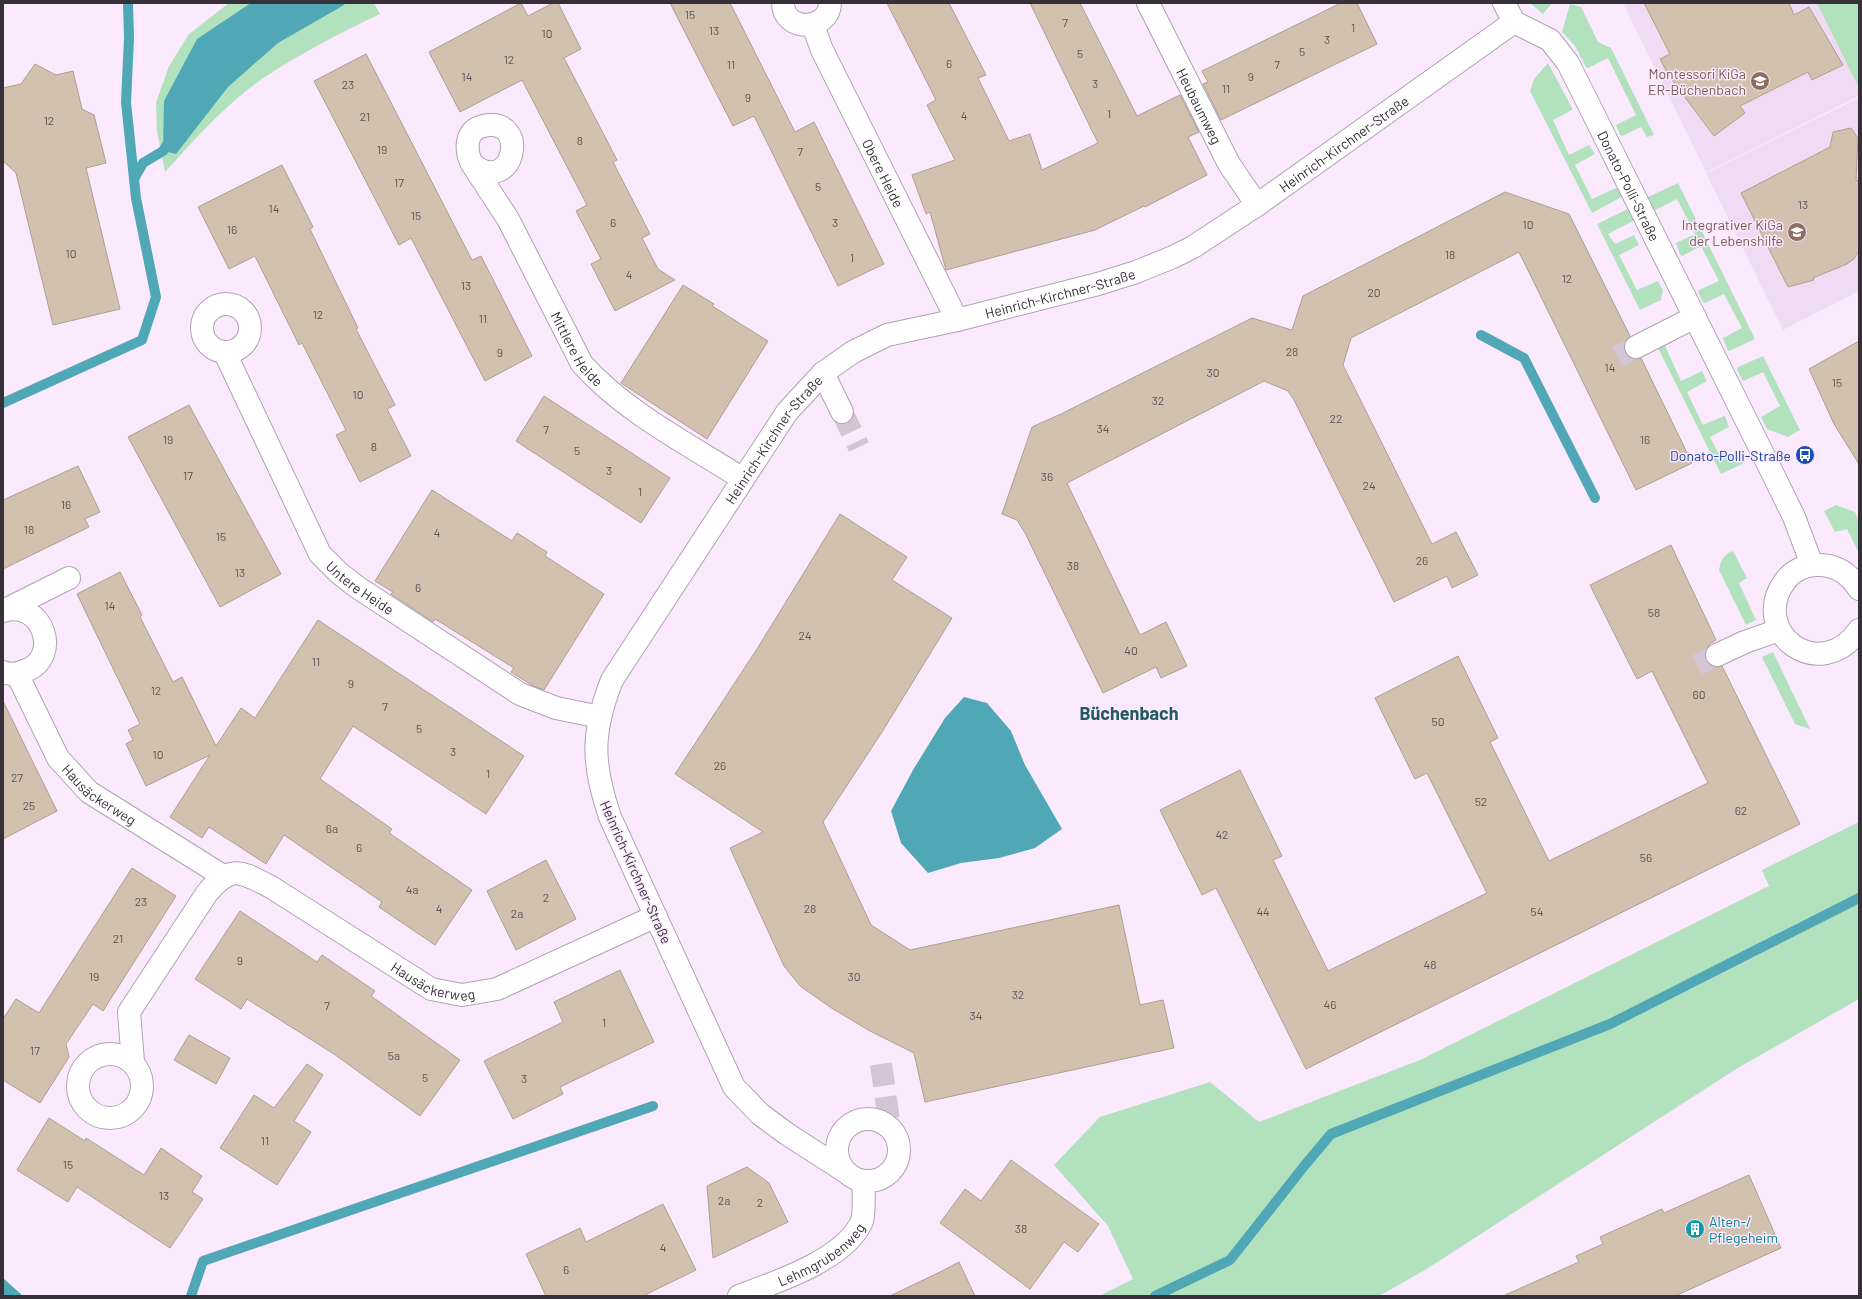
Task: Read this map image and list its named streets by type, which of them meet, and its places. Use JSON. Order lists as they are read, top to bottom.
{
  "streets": {
    "street": [
      "Heubaumweg",
      "Heinrich-Kirchner-Straße",
      "Obere Heide",
      "Donato-Polli-Straße",
      "Mittlere Heide",
      "Untere Heide",
      "Hausäckerweg",
      "Lehmgrubenweg"
    ]
  },
  "crossings": [
    ["Heubaumweg", "Heinrich-Kirchner-Straße"],
    ["Heinrich-Kirchner-Straße", "Obere Heide"],
    ["Heinrich-Kirchner-Straße", "Donato-Polli-Straße"],
    ["Heinrich-Kirchner-Straße", "Mittlere Heide"],
    ["Heinrich-Kirchner-Straße", "Untere Heide"],
    ["Heinrich-Kirchner-Straße", "Hausäckerweg"],
    ["Heinrich-Kirchner-Straße", "Lehmgrubenweg"]
  ],
  "districts": ["Büchenbach"],
  "places": {
    "school or university": ["Montessori KiGa ER-Büchenbach", "Integrativer KiGa der Lebenshilfe"],
    "bus stop": ["Donato-Polli-Straße"],
    "building": ["Alten-/ Pflegeheim"]
  },
  "house_numbers": [
    "15",
    "7",
    "1",
    "13",
    "10",
    "3",
    "5",
    "5",
    "12",
    "6",
    "11",
    "7",
    "14",
    "9",
    "3",
    "23",
    "11",
    "9",
    "1",
    "4",
    "21",
    "12",
    "8",
    "19",
    "7",
    "17",
    "5",
    "13",
    "14",
    "15",
    "6",
    "3",
    "10",
    "16",
    "10",
    "18",
    "1",
    "4",
    "12",
    "13",
    "20",
    "12",
    "11",
    "28",
    "9",
    "14",
    "30",
    "15",
    "10",
    "32",
    "22",
    "34",
    "7",
    "19",
    "16",
    "8",
    "5",
    "3",
    "17",
    "36",
    "24",
    "1",
    "16",
    "18",
    "4",
    "15",
    "26",
    "38",
    "13",
    "6",
    "14",
    "58",
    "24",
    "40",
    "11",
    "9",
    "12",
    "60",
    "7",
    "50",
    "5",
    "3",
    "10",
    "26",
    "1",
    "27",
    "52",
    "25",
    "62",
    "6a",
    "42",
    "6",
    "56",
    "4a",
    "2",
    "23",
    "4",
    "28",
    "44",
    "54",
    "2a",
    "21",
    "9",
    "48",
    "19",
    "30",
    "32",
    "46",
    "7",
    "34",
    "1",
    "17",
    "5a",
    "5",
    "3",
    "11",
    "15",
    "13",
    "2a",
    "2",
    "38",
    "4",
    "6"
  ]
}
